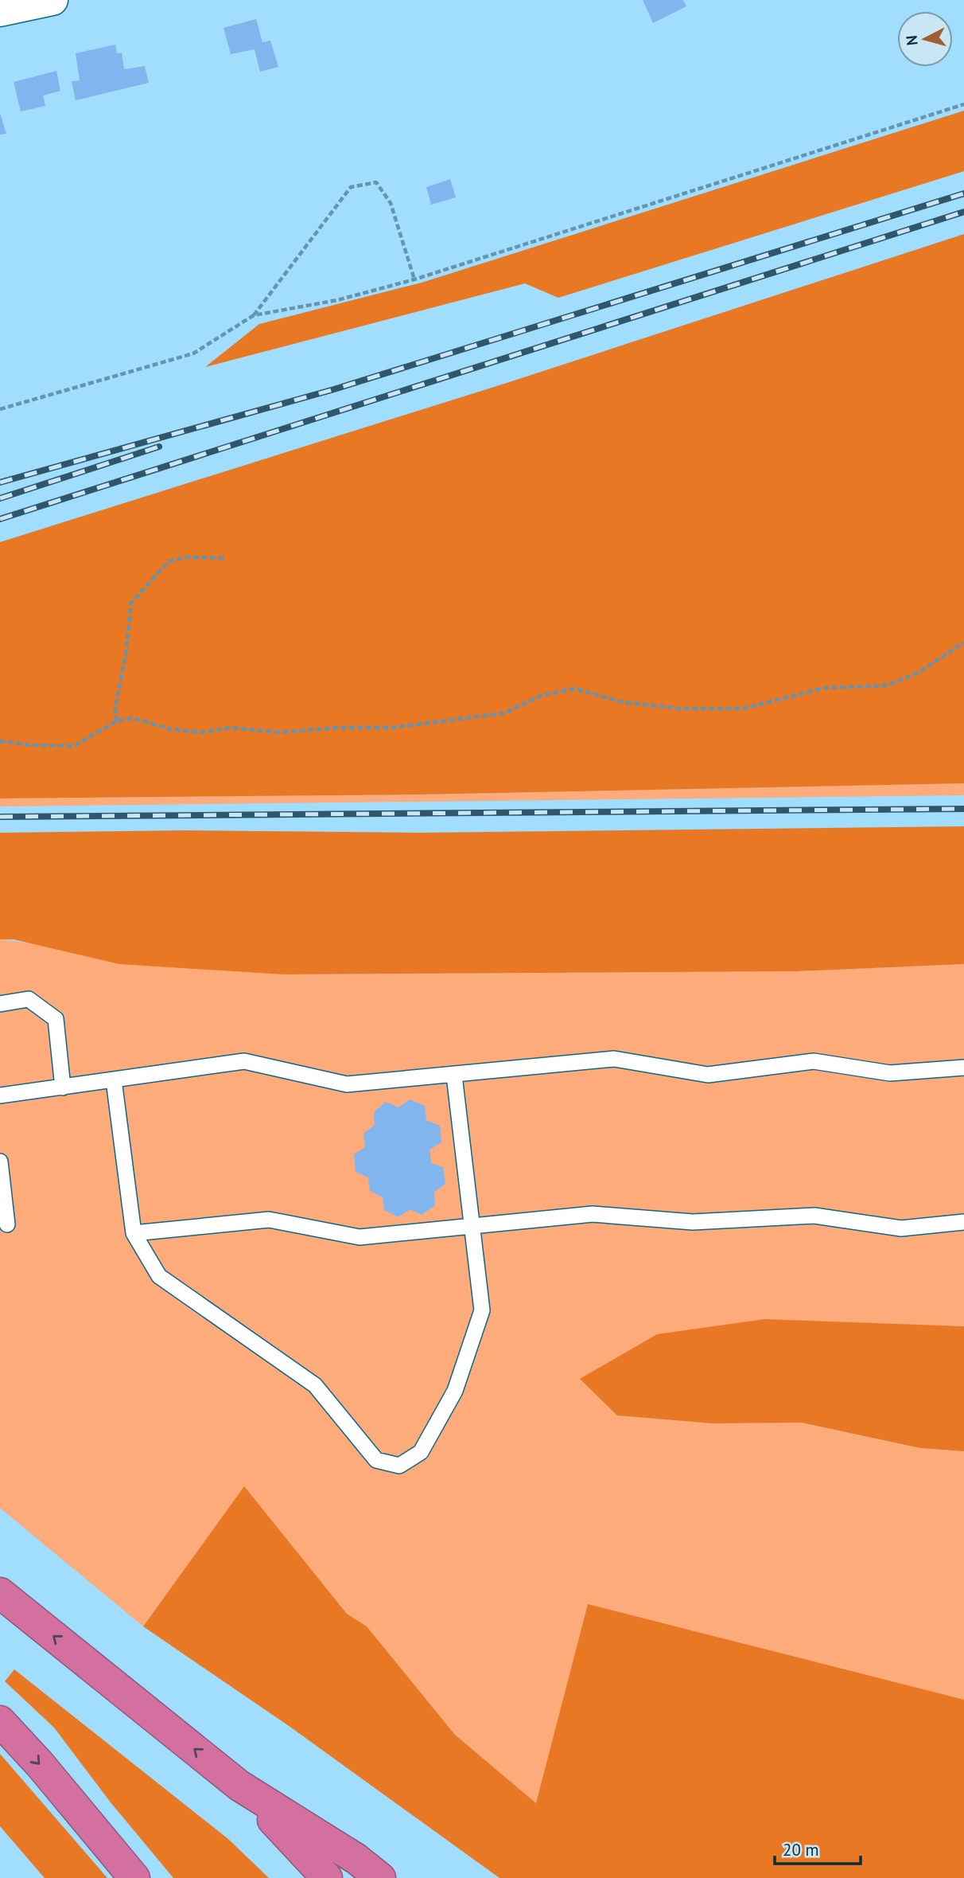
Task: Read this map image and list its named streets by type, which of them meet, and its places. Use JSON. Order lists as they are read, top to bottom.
{
  "scale_bar": "20 m",
  "north": "left"
}
